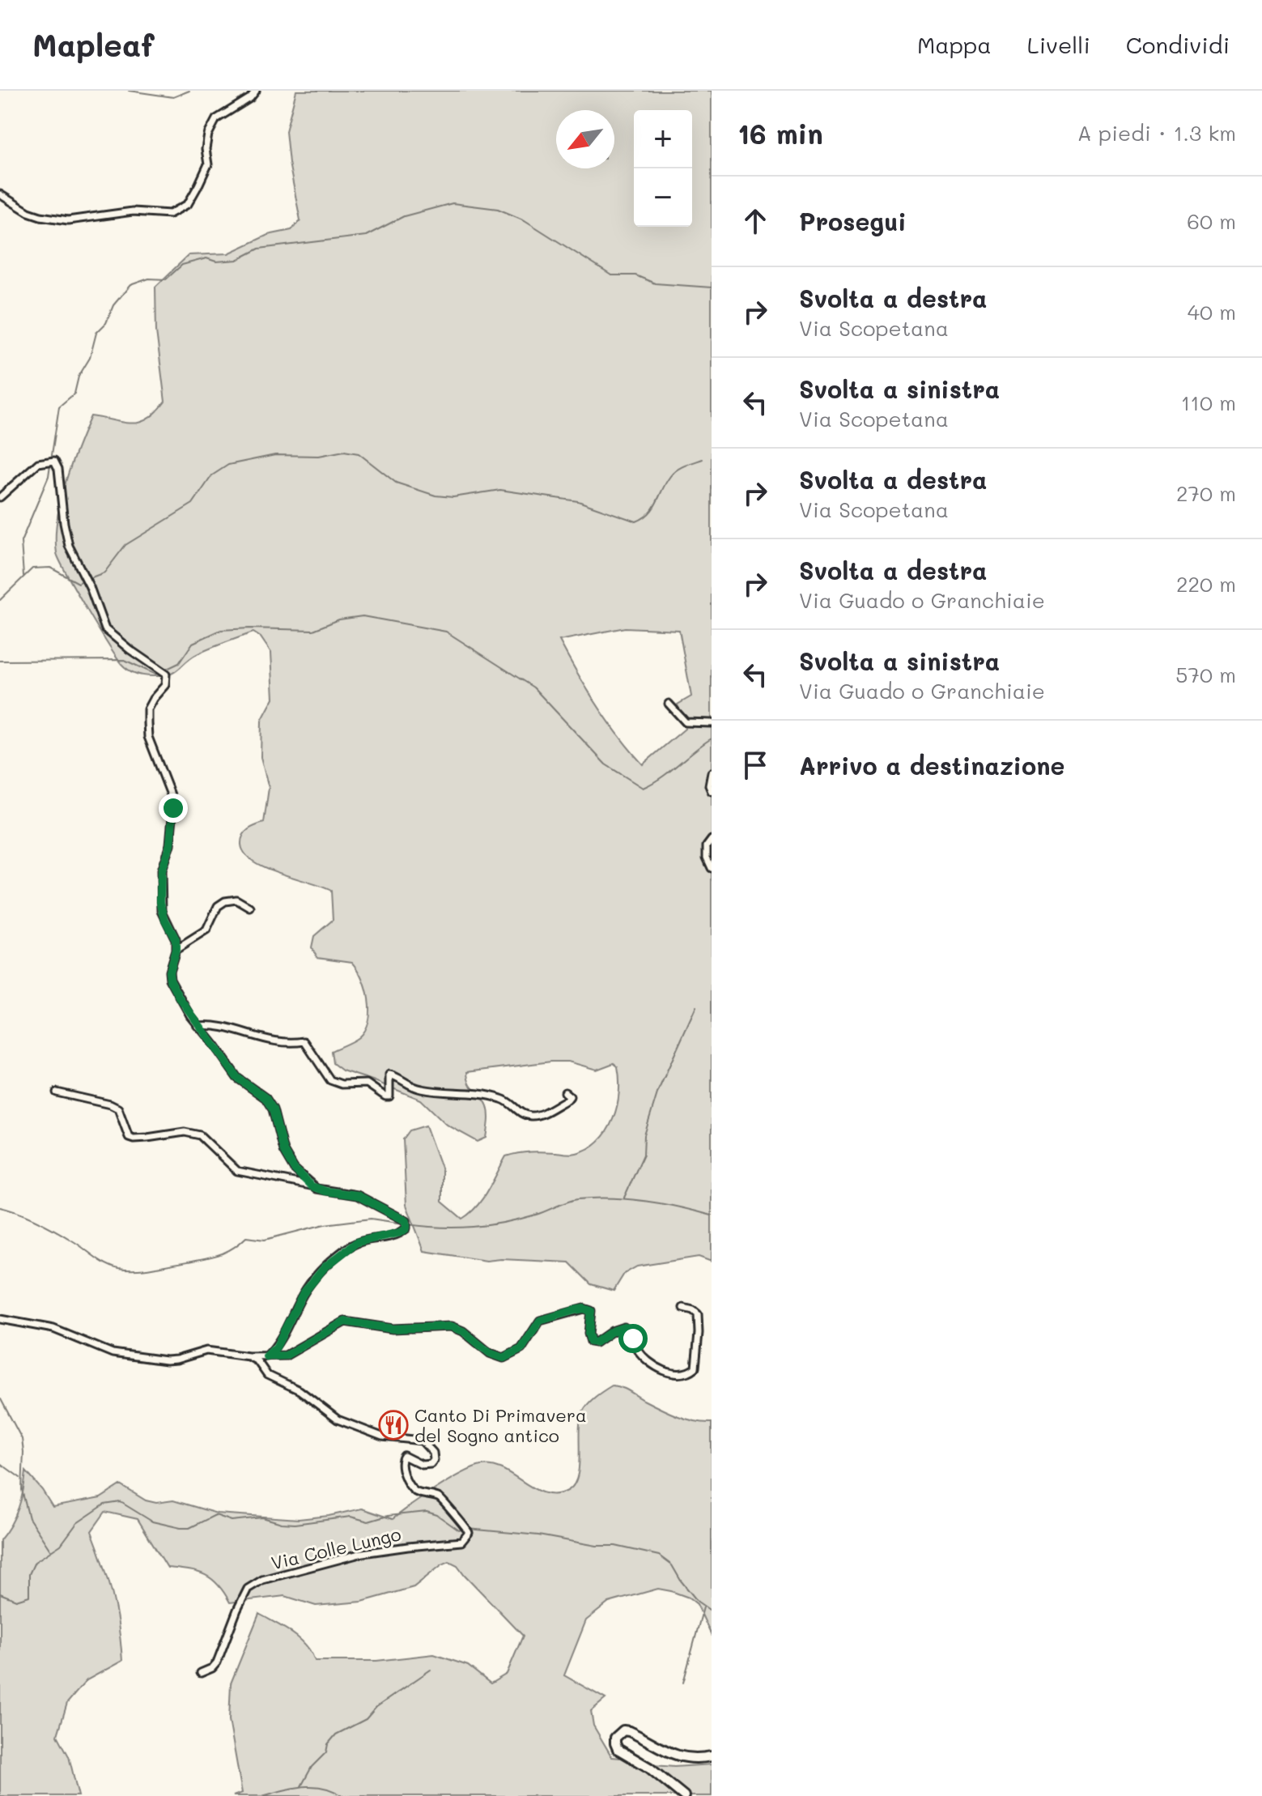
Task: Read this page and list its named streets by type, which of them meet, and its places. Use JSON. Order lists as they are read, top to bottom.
{
  "streets": {
    "street": ["Via Colle Lungo"]
  },
  "places": {
    "restaurant": ["Canto Di Primavera del Sogno antico"]
  },
  "north": "bottom left",
  "page": {
    "header": "Mapleaf",
    "nav": ["Mappa", "Livelli", "Condividi"],
    "heading": ["16 min", "A piedi · 1.3 km"],
    "map_buttons": ["+", "−"],
    "list": [
      ["Prosegui", "60 m"],
      ["Svolta a destra", "Via Scopetana", "40 m"],
      ["Svolta a sinistra", "Via Scopetana", "110 m"],
      ["Svolta a destra", "Via Scopetana", "270 m"],
      ["Svolta a destra", "Via Guado o Granchiaie", "220 m"],
      ["Svolta a sinistra", "Via Guado o Granchiaie", "570 m"],
      "Arrivo a destinazione"
    ]
  }
}
